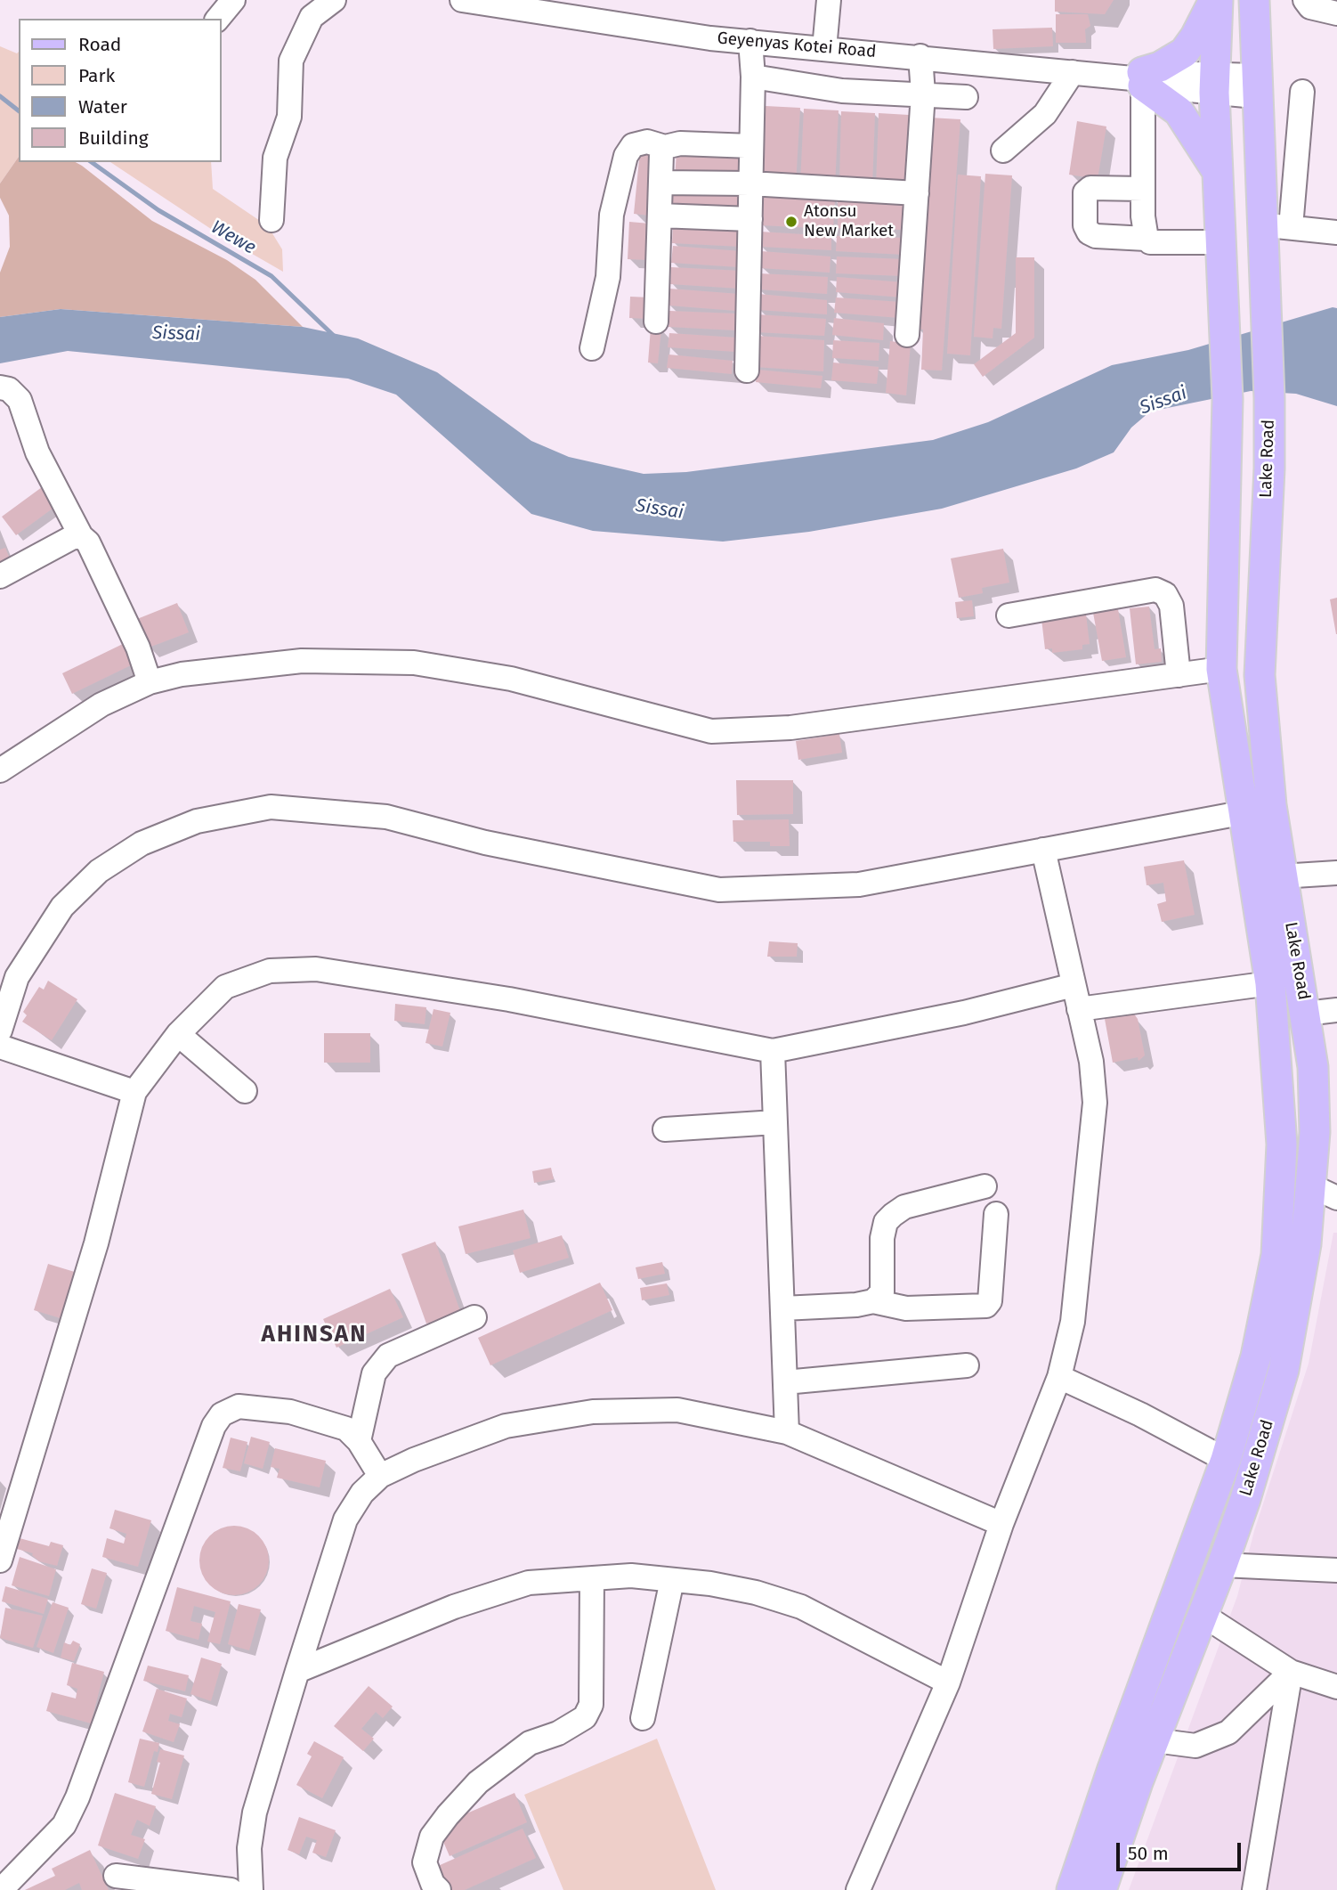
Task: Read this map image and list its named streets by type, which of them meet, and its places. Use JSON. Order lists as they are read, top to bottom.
{
  "streets": {
    "main road": ["Lake Road"],
    "street": ["Geyenyas Kotei Road"]
  },
  "crossings": [
    ["Geyenyas Kotei Road", "Lake Road"]
  ],
  "districts": ["AHINSAN"],
  "water": ["Wewe", "Sissai"],
  "places": ["Atonsu New Market"],
  "legend": [
    "Road",
    "Park",
    "Water",
    "Building"
  ],
  "scale_bar": "50 m"
}
